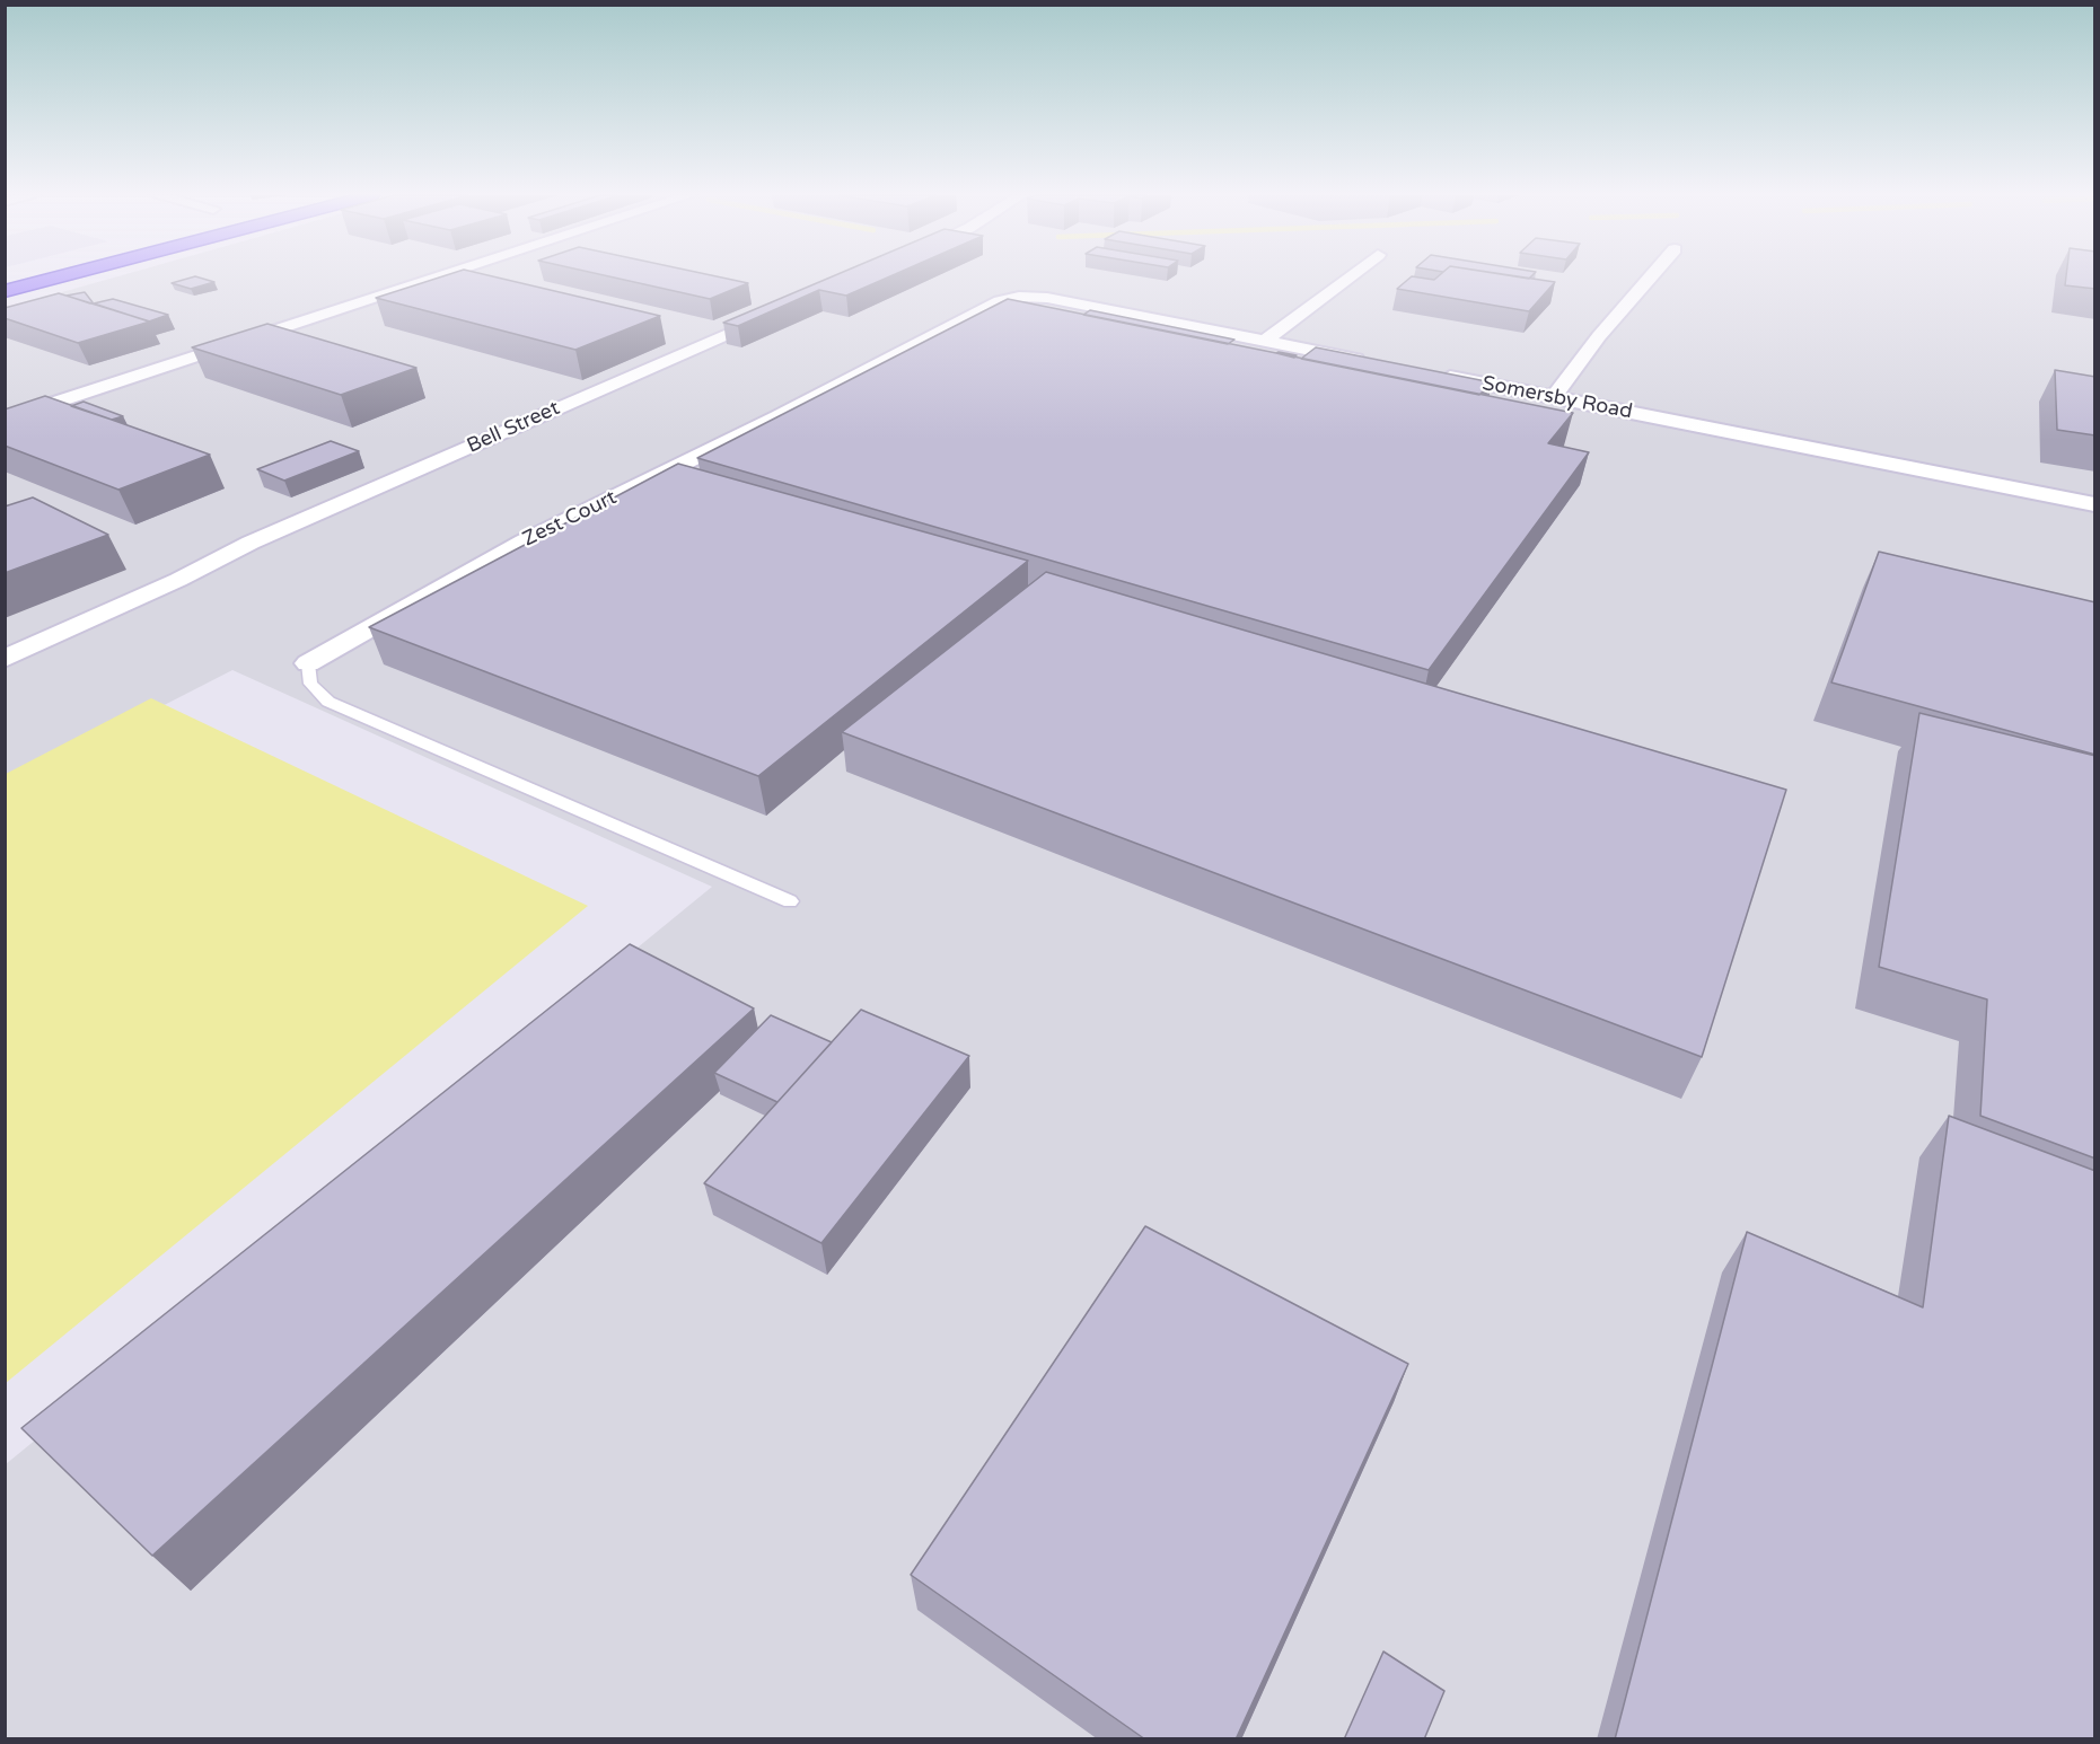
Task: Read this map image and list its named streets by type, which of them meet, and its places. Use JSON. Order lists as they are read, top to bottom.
{
  "streets": {
    "street": ["Somersby Road", "Bell Street", "Zest Court"]
  }
}
